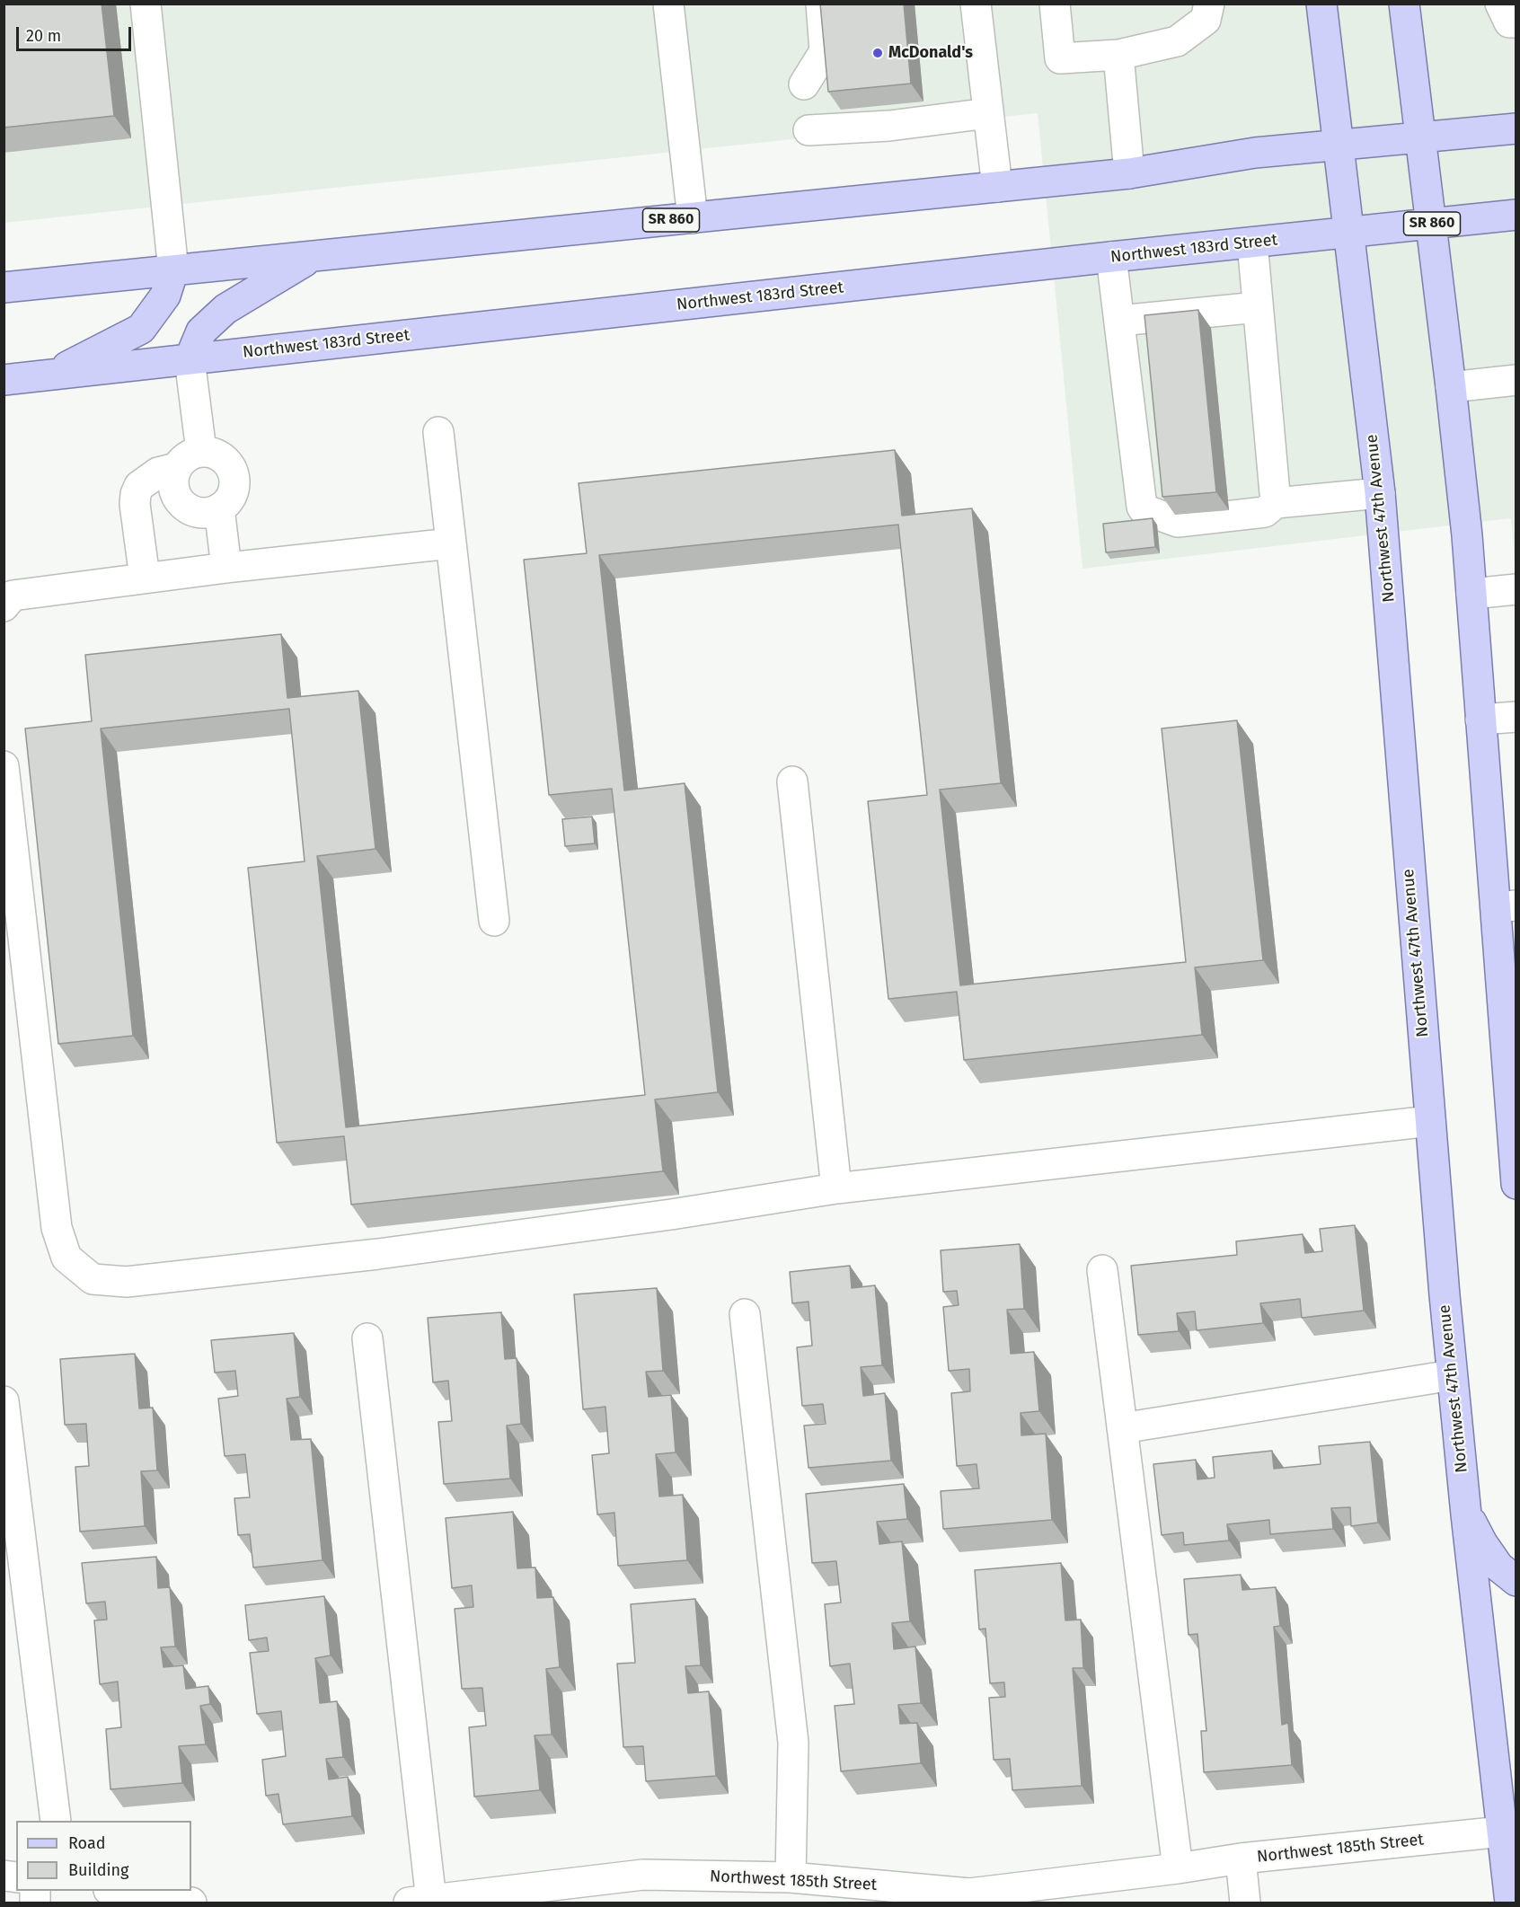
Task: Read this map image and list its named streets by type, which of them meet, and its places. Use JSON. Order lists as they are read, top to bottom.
{
  "streets": {
    "main road": ["SR 860", "Northwest 183rd Street", "Northwest 47th Avenue"],
    "street": ["Northwest 185th Street"]
  },
  "crossings": [
    ["SR 860", "Northwest 47th Avenue"],
    ["Northwest 183rd Street", "Northwest 47th Avenue"],
    ["Northwest 47th Avenue", "Northwest 185th Street"]
  ],
  "places": ["McDonald's"],
  "legend": ["Road", "Building"],
  "scale_bar": "20 m"
}
